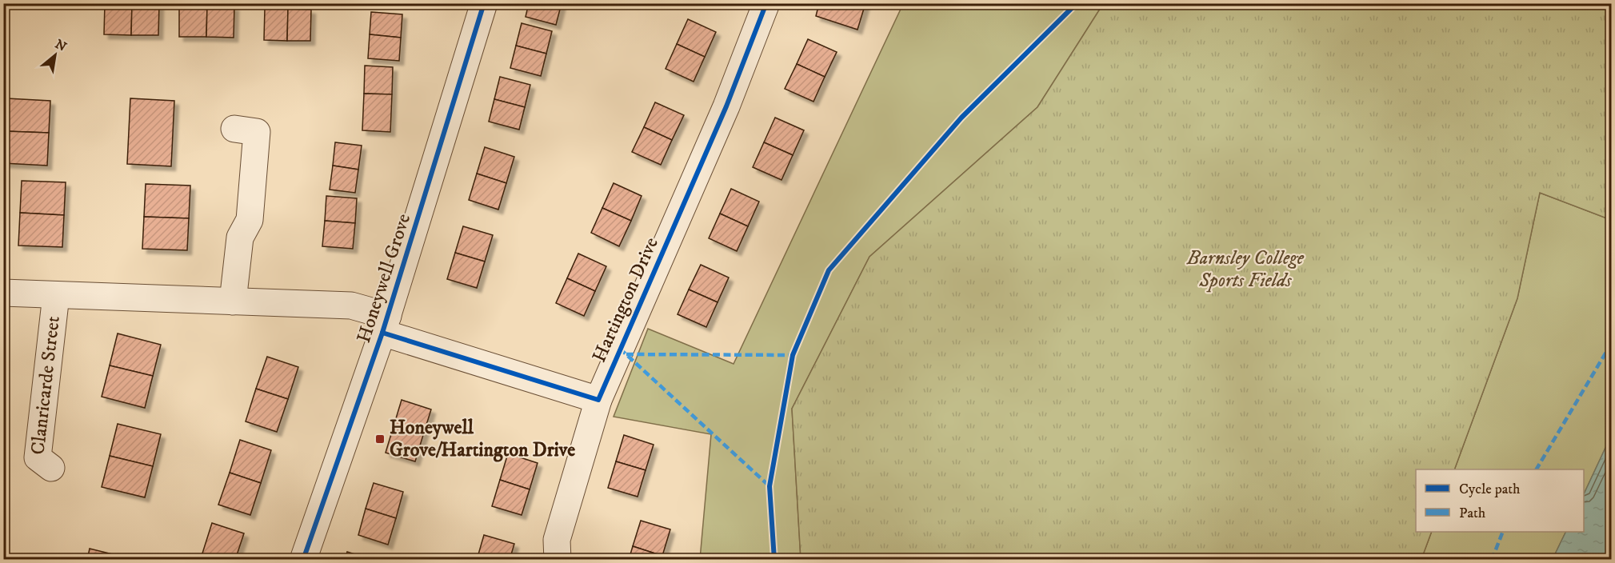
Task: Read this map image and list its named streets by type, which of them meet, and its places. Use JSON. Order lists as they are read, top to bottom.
{
  "streets": {
    "street": ["Honeywell Grove", "Hartington Drive", "Clanricarde Street"]
  },
  "crossings": [
    ["Honeywell Grove", "Clanricarde Street"]
  ],
  "parks": ["Barnsley College Sports Fields"],
  "places": {
    "transit": ["Honeywell Grove/Hartington Drive"]
  },
  "legend": ["Cycle path", "Path"],
  "north": "top right"
}
